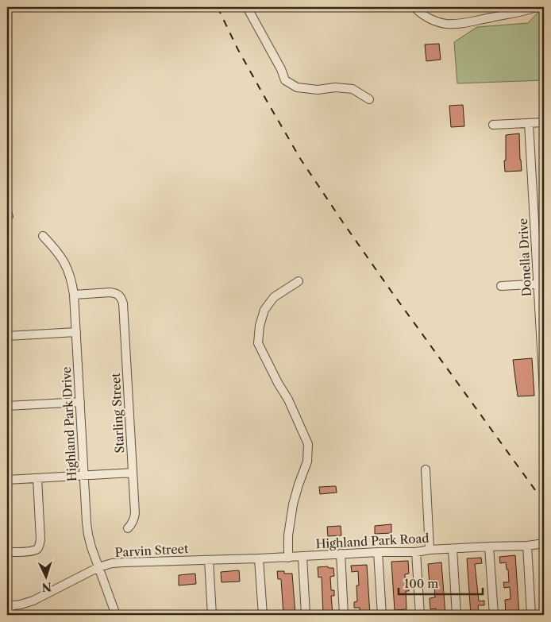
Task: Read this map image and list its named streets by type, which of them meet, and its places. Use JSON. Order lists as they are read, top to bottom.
{
  "streets": {
    "street": [
      "Donella Drive",
      "Starling Street",
      "Highland Park Drive",
      "Highland Park Road",
      "Parvin Street"
    ]
  },
  "crossings": [
    ["Starling Street", "Highland Park Drive"],
    ["Highland Park Drive", "Parvin Street"],
    ["Highland Park Road", "Parvin Street"]
  ],
  "scale_bar": "100 m",
  "north": "bottom"
}
